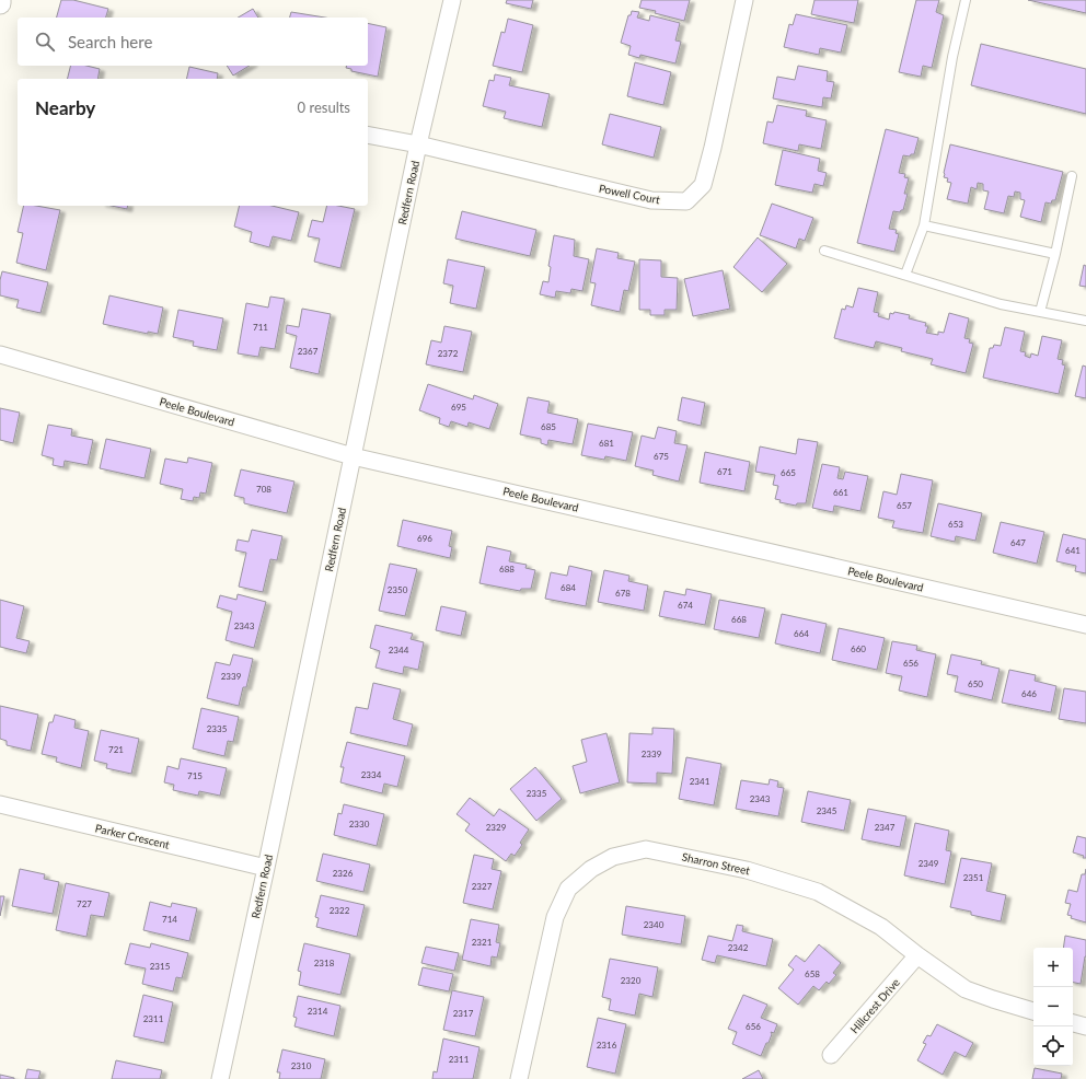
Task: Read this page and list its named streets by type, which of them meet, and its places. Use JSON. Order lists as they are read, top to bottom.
{
  "streets": {
    "street": [
      "Redfern Road",
      "Powell Court",
      "Peele Boulevard",
      "Parker Crescent",
      "Sharron Street",
      "Hillcrest Drive"
    ]
  },
  "crossings": [
    ["Redfern Road", "Powell Court"],
    ["Redfern Road", "Peele Boulevard"],
    ["Redfern Road", "Parker Crescent"],
    ["Sharron Street", "Hillcrest Drive"]
  ],
  "house_numbers": [
    "711",
    "2367",
    "2372",
    "695",
    "685",
    "681",
    "675",
    "671",
    "665",
    "708",
    "661",
    "657",
    "653",
    "696",
    "647",
    "641",
    "688",
    "684",
    "2350",
    "678",
    "674",
    "668",
    "2343",
    "664",
    "660",
    "2344",
    "656",
    "2339",
    "650",
    "646",
    "2335",
    "721",
    "2339",
    "2334",
    "715",
    "2341",
    "2335",
    "2343",
    "2345",
    "2330",
    "2329",
    "2347",
    "2349",
    "2326",
    "2351",
    "2327",
    "727",
    "2322",
    "714",
    "2340",
    "2321",
    "2342",
    "2318",
    "2315",
    "658",
    "2320",
    "2314",
    "2317",
    "2311",
    "656",
    "2316",
    "2311",
    "2310"
  ],
  "page": {
    "search": "Search here",
    "heading": ["Nearby", "0 results"],
    "map_buttons": ["+", "−"]
  }
}
